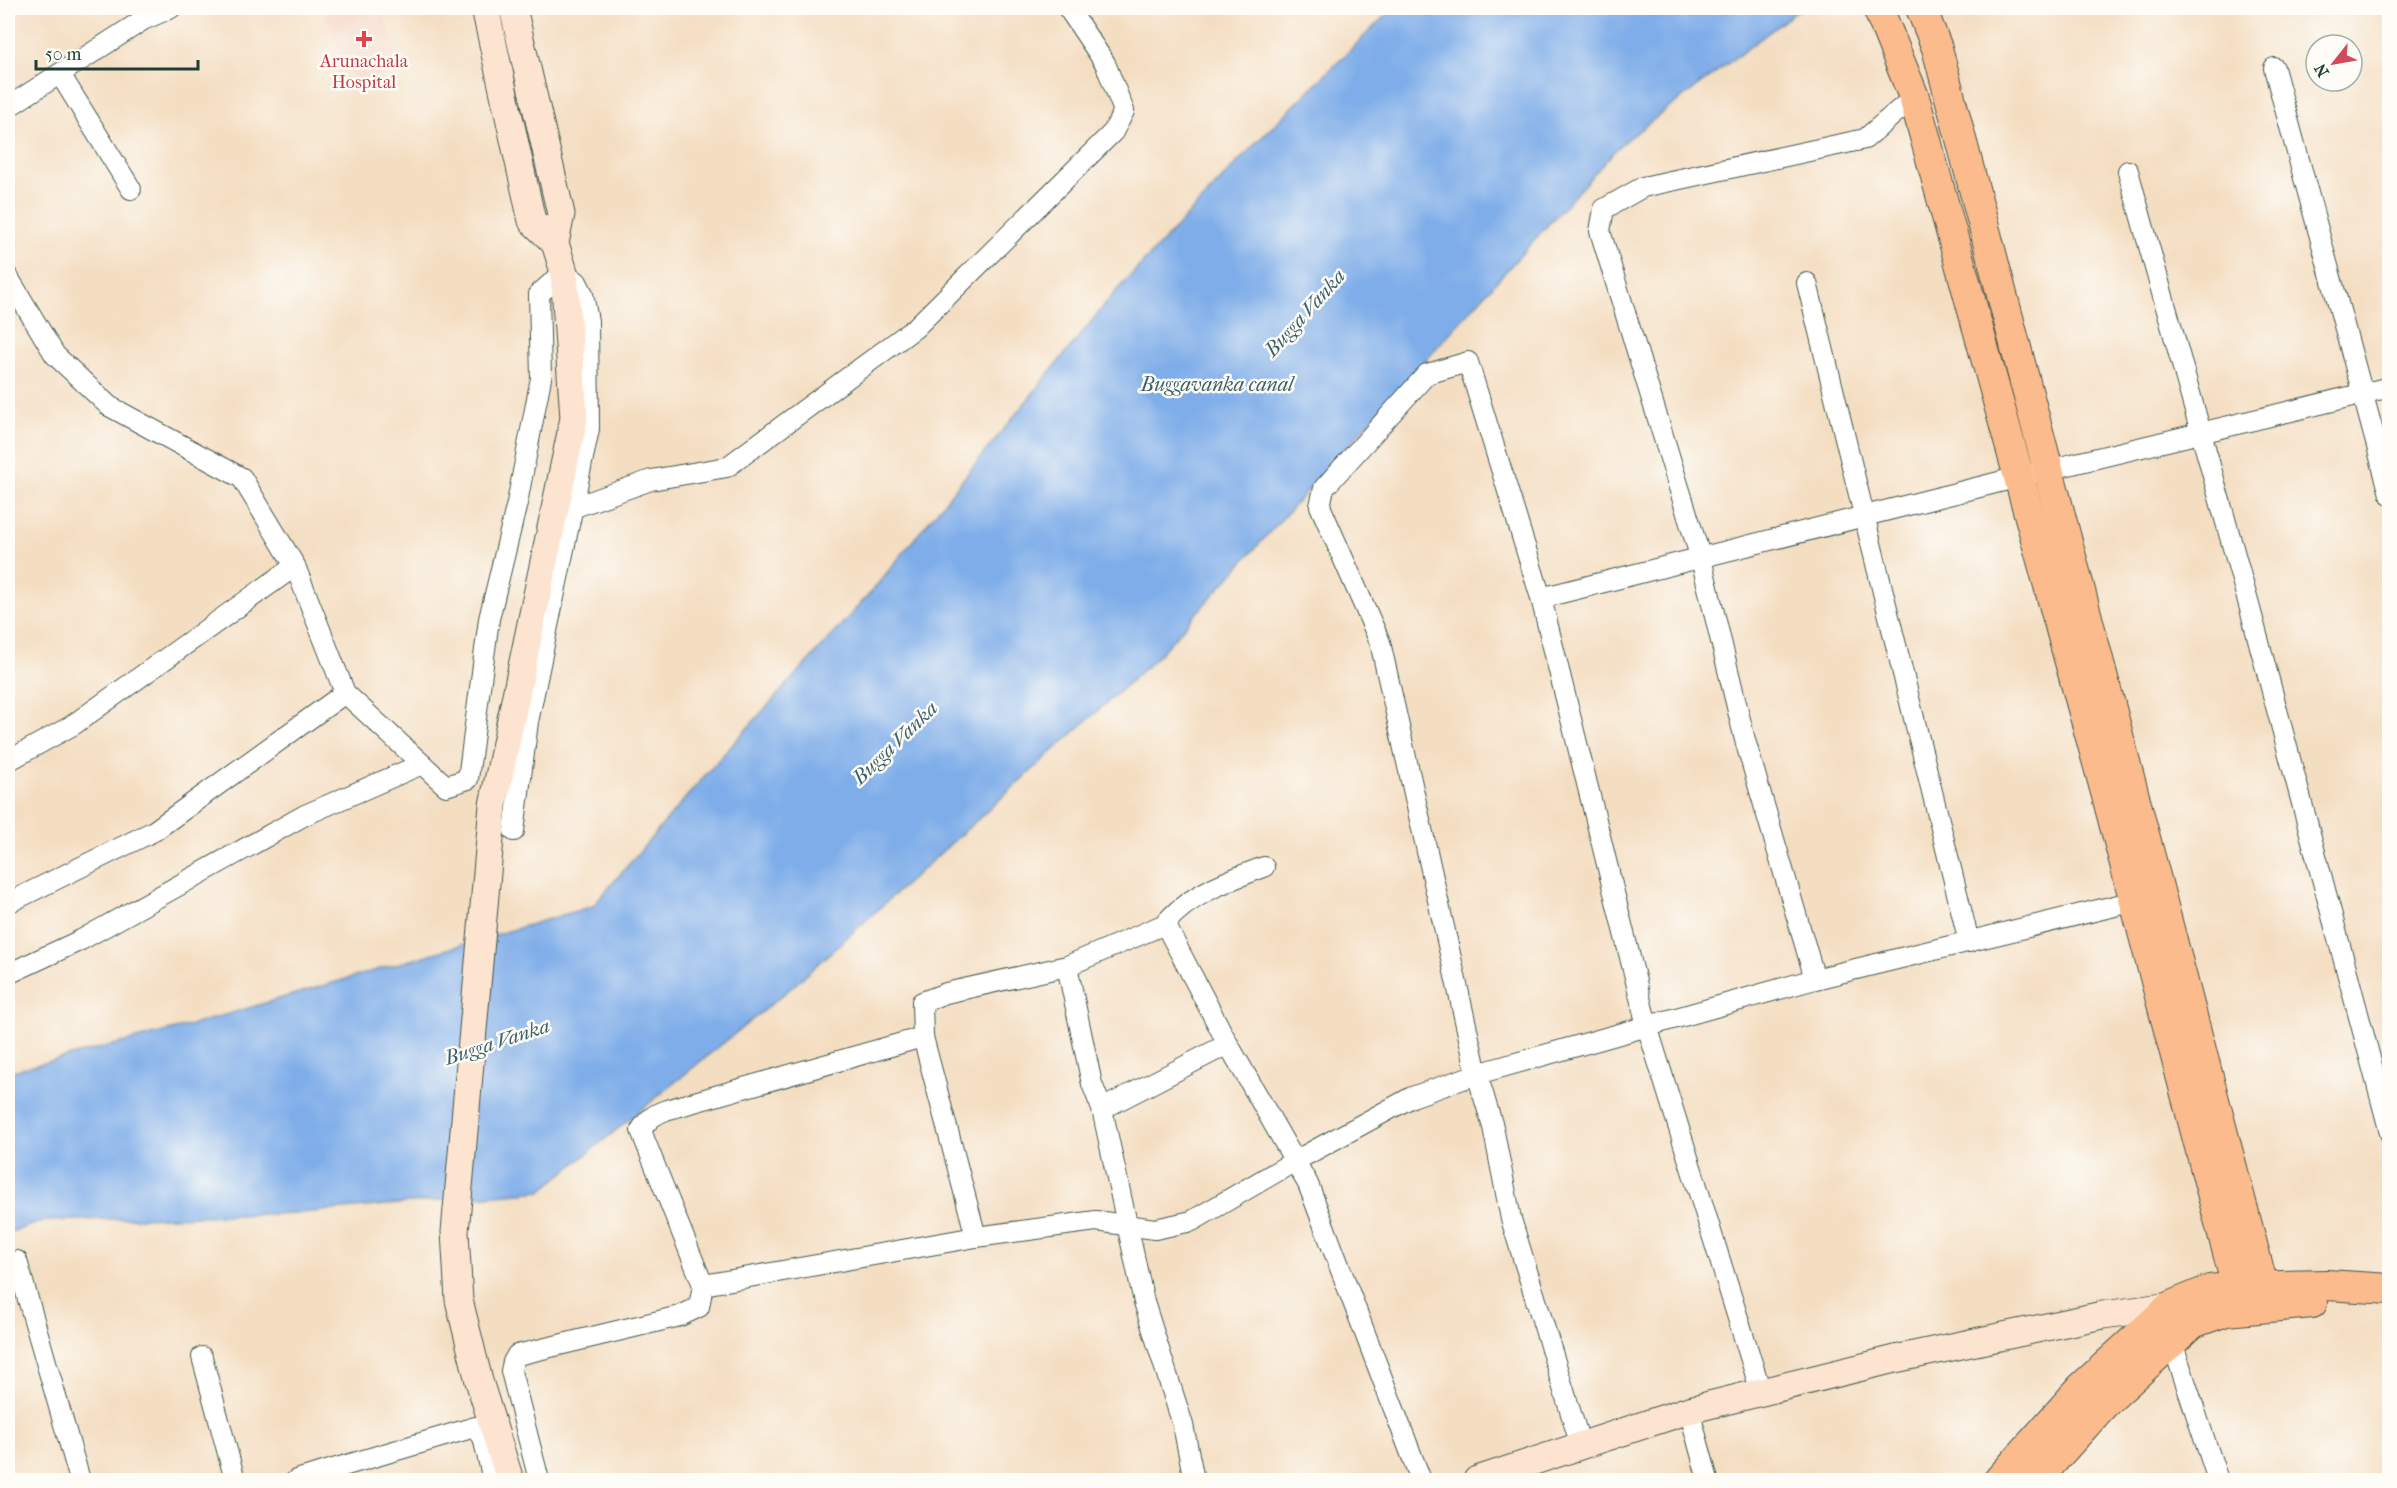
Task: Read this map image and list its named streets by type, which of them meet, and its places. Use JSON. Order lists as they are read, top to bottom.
{
  "water": ["Bugga Vanka", "Buggavanka canal"],
  "places": {
    "health": ["Arunachala Hospital"]
  },
  "scale_bar": "50 m",
  "north": "bottom left"
}
